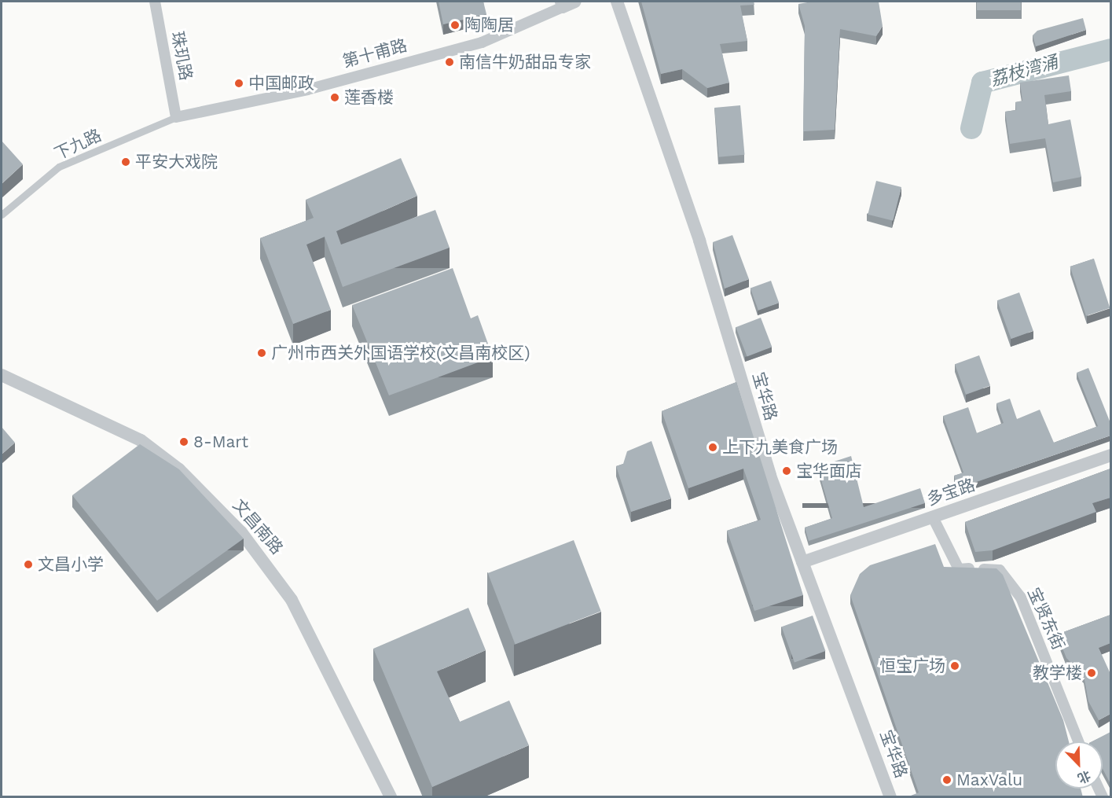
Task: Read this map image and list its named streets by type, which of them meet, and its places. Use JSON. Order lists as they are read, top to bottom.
{
  "streets": {
    "street": [
      "第十甫路",
      "珠玑路",
      "下九路",
      "宝华路",
      "多宝路",
      "文昌南路",
      "宝贤东街"
    ]
  },
  "crossings": [
    ["第十甫路", "珠玑路"],
    ["第十甫路", "下九路"],
    ["珠玑路", "下九路"],
    ["宝华路", "多宝路"],
    ["多宝路", "宝贤东街"]
  ],
  "water": ["荔枝湾涌"],
  "places": [
    "陶陶居",
    "南信牛奶甜品专家",
    "中国邮政",
    "莲香楼",
    "平安大戏院",
    "广州市西关外国语学校(文昌南校区)",
    "8-Mart",
    "上下九美食广场",
    "宝华面店",
    "文昌小学",
    "恒宝广场",
    "教学楼",
    "MaxValu"
  ],
  "north": "bottom right"
}
